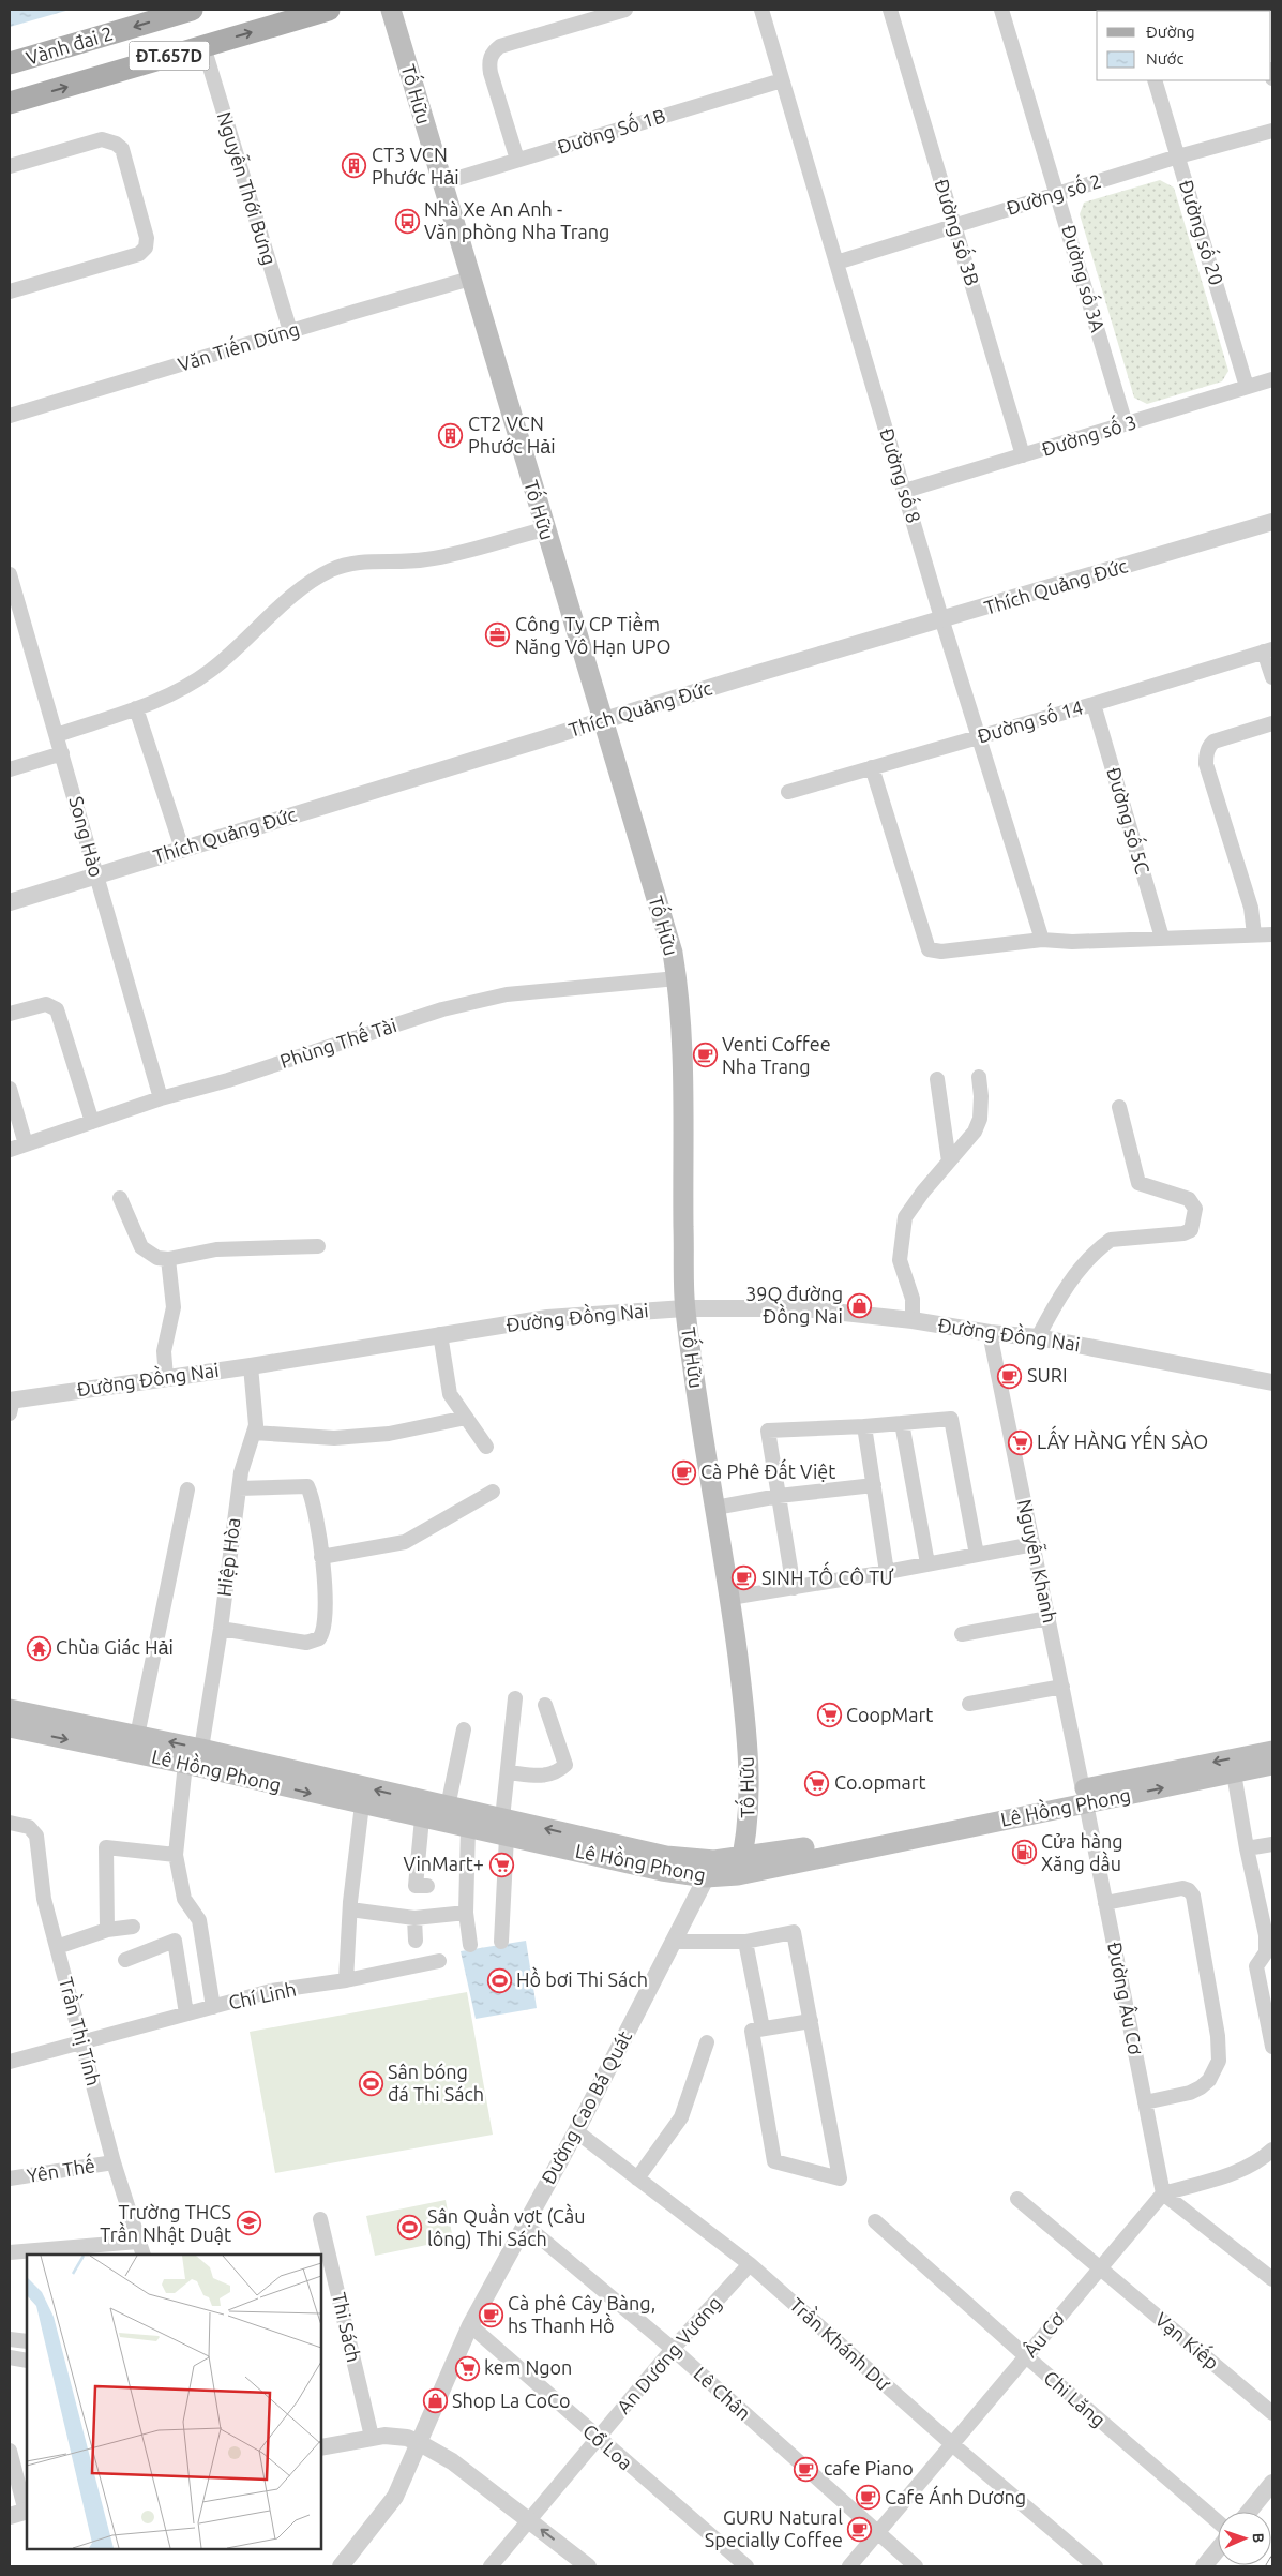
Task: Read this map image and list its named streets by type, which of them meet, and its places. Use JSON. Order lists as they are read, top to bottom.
{
  "streets": {
    "main road": [
      "Vành đai 2",
      "ĐT.657D",
      "Tố Hữu",
      "Lê Hồng Phong"
    ],
    "street": [
      "Đường Số 1B",
      "Nguyễn Thới Bưng",
      "Đường số 2",
      "Đường số 3B",
      "Đường số 20",
      "Đường số 3A",
      "Văn Tiến Dũng",
      "Đường số 3",
      "Đường số 8",
      "Thích Quảng Đức",
      "Đường số 14",
      "Đường số 5C",
      "Song Hào",
      "Phùng Thế Tài",
      "Đường Đồng Nai",
      "Hiệp Hòa",
      "Nguyễn Khanh",
      "Chí Linh",
      "Đường Âu Cơ",
      "Trần Thị Tính",
      "Đường Cao Bá Quát",
      "Yên Thế",
      "Thi Sách",
      "Âu Cơ",
      "Vạn Kiếp",
      "Trần Khánh Dư",
      "An Dương Vương",
      "Lê Chân",
      "Chi Lăng",
      "Cổ Loa"
    ]
  },
  "crossings": [
    ["Vành đai 2", "Nguyễn Thới Bưng"],
    ["Tố Hữu", "Đường Số 1B"],
    ["Tố Hữu", "Văn Tiến Dũng"],
    ["Tố Hữu", "Thích Quảng Đức"],
    ["Tố Hữu", "Phùng Thế Tài"],
    ["Tố Hữu", "Đường Đồng Nai"],
    ["Tố Hữu", "Lê Hồng Phong"],
    ["Đường Số 1B", "Đường số 8"],
    ["Nguyễn Thới Bưng", "Văn Tiến Dũng"],
    ["Đường số 2", "Đường số 3B"],
    ["Đường số 2", "Đường số 20"],
    ["Đường số 2", "Đường số 3A"],
    ["Đường số 2", "Đường số 8"],
    ["Đường số 3B", "Đường số 3"],
    ["Đường số 20", "Đường số 3"],
    ["Đường số 3A", "Đường số 3"],
    ["Đường số 3", "Đường số 8"],
    ["Đường số 8", "Thích Quảng Đức"],
    ["Đường số 8", "Đường số 14"],
    ["Thích Quảng Đức", "Song Hào"],
    ["Đường số 14", "Đường số 5C"],
    ["Song Hào", "Phùng Thế Tài"],
    ["Đường Đồng Nai", "Hiệp Hòa"],
    ["Đường Đồng Nai", "Nguyễn Khanh"],
    ["Hiệp Hòa", "Lê Hồng Phong"],
    ["Nguyễn Khanh", "Lê Hồng Phong"],
    ["Nguyễn Khanh", "Đường Âu Cơ"],
    ["Lê Hồng Phong", "Đường Âu Cơ"],
    ["Lê Hồng Phong", "Đường Cao Bá Quát"],
    ["Chí Linh", "Trần Thị Tính"],
    ["Đường Âu Cơ", "Âu Cơ"],
    ["Trần Thị Tính", "Yên Thế"],
    ["Đường Cao Bá Quát", "Trần Khánh Dư"],
    ["Đường Cao Bá Quát", "Lê Chân"],
    ["Đường Cao Bá Quát", "Cổ Loa"],
    ["Âu Cơ", "Vạn Kiếp"],
    ["Âu Cơ", "Trần Khánh Dư"],
    ["Âu Cơ", "Lê Chân"],
    ["Âu Cơ", "Chi Lăng"],
    ["Trần Khánh Dư", "An Dương Vương"],
    ["An Dương Vương", "Lê Chân"],
    ["An Dương Vương", "Cổ Loa"]
  ],
  "places": {
    "building": ["CT3 VCN Phước Hải", "CT2 VCN Phước Hải"],
    "bus stop": ["Nhà Xe An Anh - Văn phòng Nha Trang"],
    "office": ["Công Ty CP Tiềm Năng Vô Hạn UPO"],
    "cafe": [
      "Venti Coffee Nha Trang",
      "SURI",
      "Cà Phê Đất Việt",
      "SINH TỐ CÔ TƯ",
      "Cà phê Cây Bàng, hs Thanh Hồ",
      "cafe Piano",
      "Cafe Ánh Dương",
      "GURU Natural Specially Coffee"
    ],
    "shop": ["39Q đường Đồng Nai", "Shop La CoCo"],
    "supermarket": [
      "LẤY HÀNG YẾN SÀO",
      "CoopMart",
      "Co.opmart",
      "VinMart+",
      "kem Ngon"
    ],
    "temple": ["Chùa Giác Hải"],
    "fuel station": ["Cửa hàng Xăng dầu"],
    "sports": ["Hồ bơi Thi Sách", "Sân bóng đá Thi Sách", "Sân Quần vợt (Cầu lông) Thi Sách"],
    "school or university": ["Trường THCS Trần Nhật Duật"]
  },
  "legend": ["Đường", "Nước"],
  "north": "right"
}
